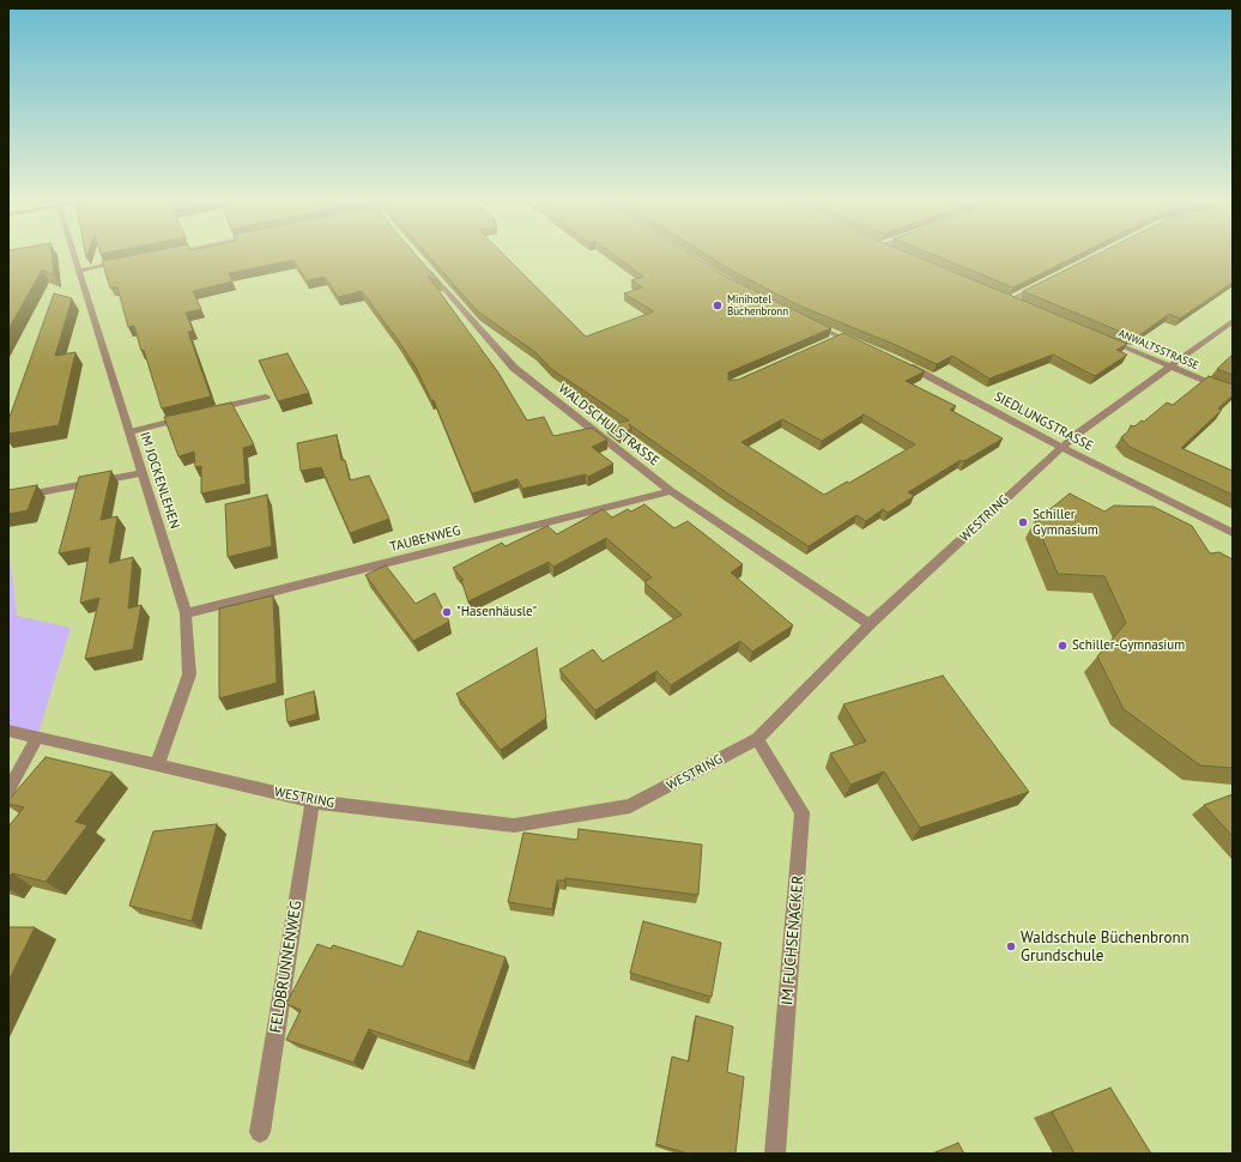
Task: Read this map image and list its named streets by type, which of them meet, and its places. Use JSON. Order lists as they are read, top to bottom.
{
  "streets": {
    "street": [
      "ANWALTSSTRASSE",
      "SIEDLUNGSTRASSE",
      "WALDSCHULSTRASSE",
      "IM JOCKENLEHEN",
      "WESTRING",
      "TAUBENWEG",
      "IM FUCHSENACKER",
      "FELDBRUNNENWEG"
    ]
  },
  "crossings": [
    ["ANWALTSSTRASSE", "WESTRING"],
    ["SIEDLUNGSTRASSE", "WESTRING"],
    ["WALDSCHULSTRASSE", "WESTRING"],
    ["WALDSCHULSTRASSE", "TAUBENWEG"],
    ["IM JOCKENLEHEN", "WESTRING"],
    ["IM JOCKENLEHEN", "TAUBENWEG"],
    ["WESTRING", "IM FUCHSENACKER"],
    ["WESTRING", "FELDBRUNNENWEG"]
  ],
  "places": [
    "Minihotel Büchenbronn",
    "Schiller Gymnasium",
    "\"Hasenhäusle\"",
    "Schiller-Gymnasium",
    "Waldschule Büchenbronn Grundschule"
  ]
}
